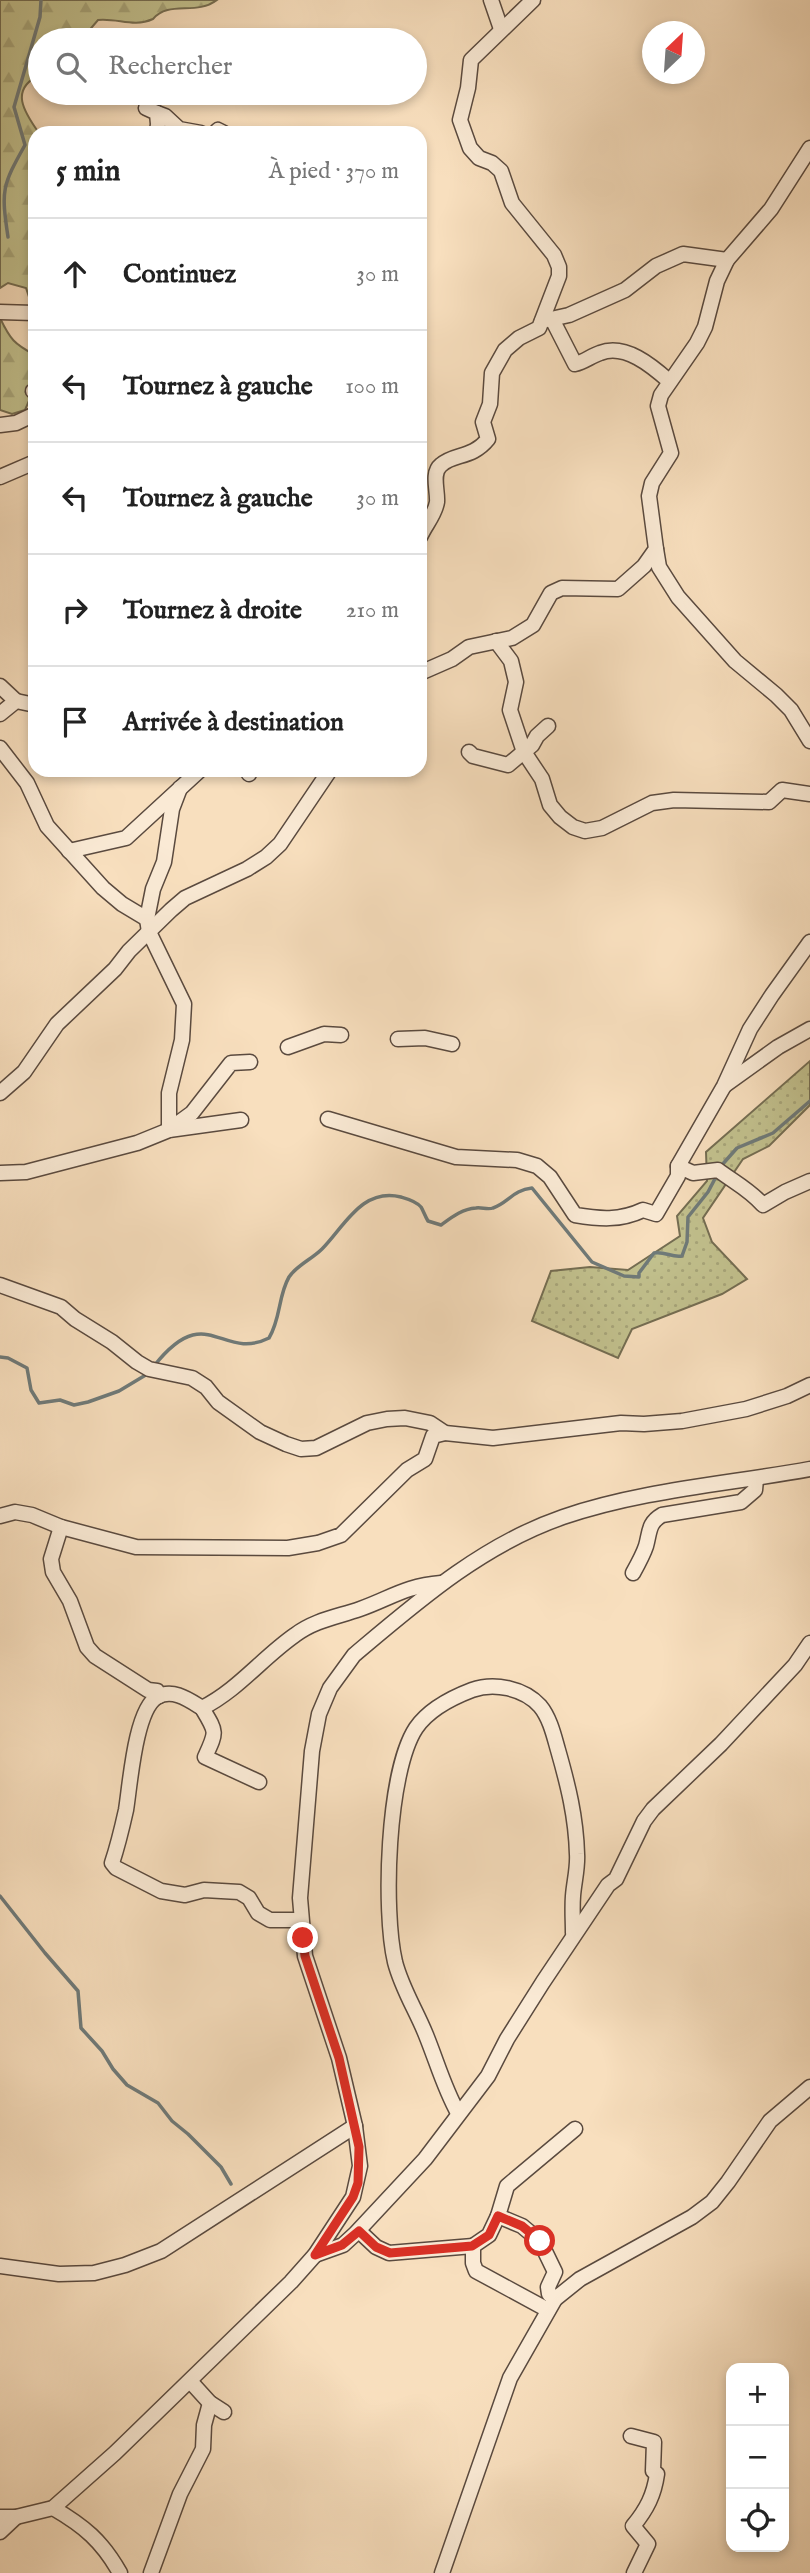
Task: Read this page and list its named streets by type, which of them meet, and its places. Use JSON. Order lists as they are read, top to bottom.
{
  "north": "top right",
  "page": {
    "search": "Rechercher",
    "heading": ["5 min", "À pied · 370 m"],
    "list": [
      ["Continuez", "30 m"],
      ["Tournez à gauche", "100 m"],
      ["Tournez à gauche", "30 m"],
      ["Tournez à droite", "210 m"],
      "Arrivée à destination"
    ],
    "map_buttons": ["+", "−"]
  }
}
